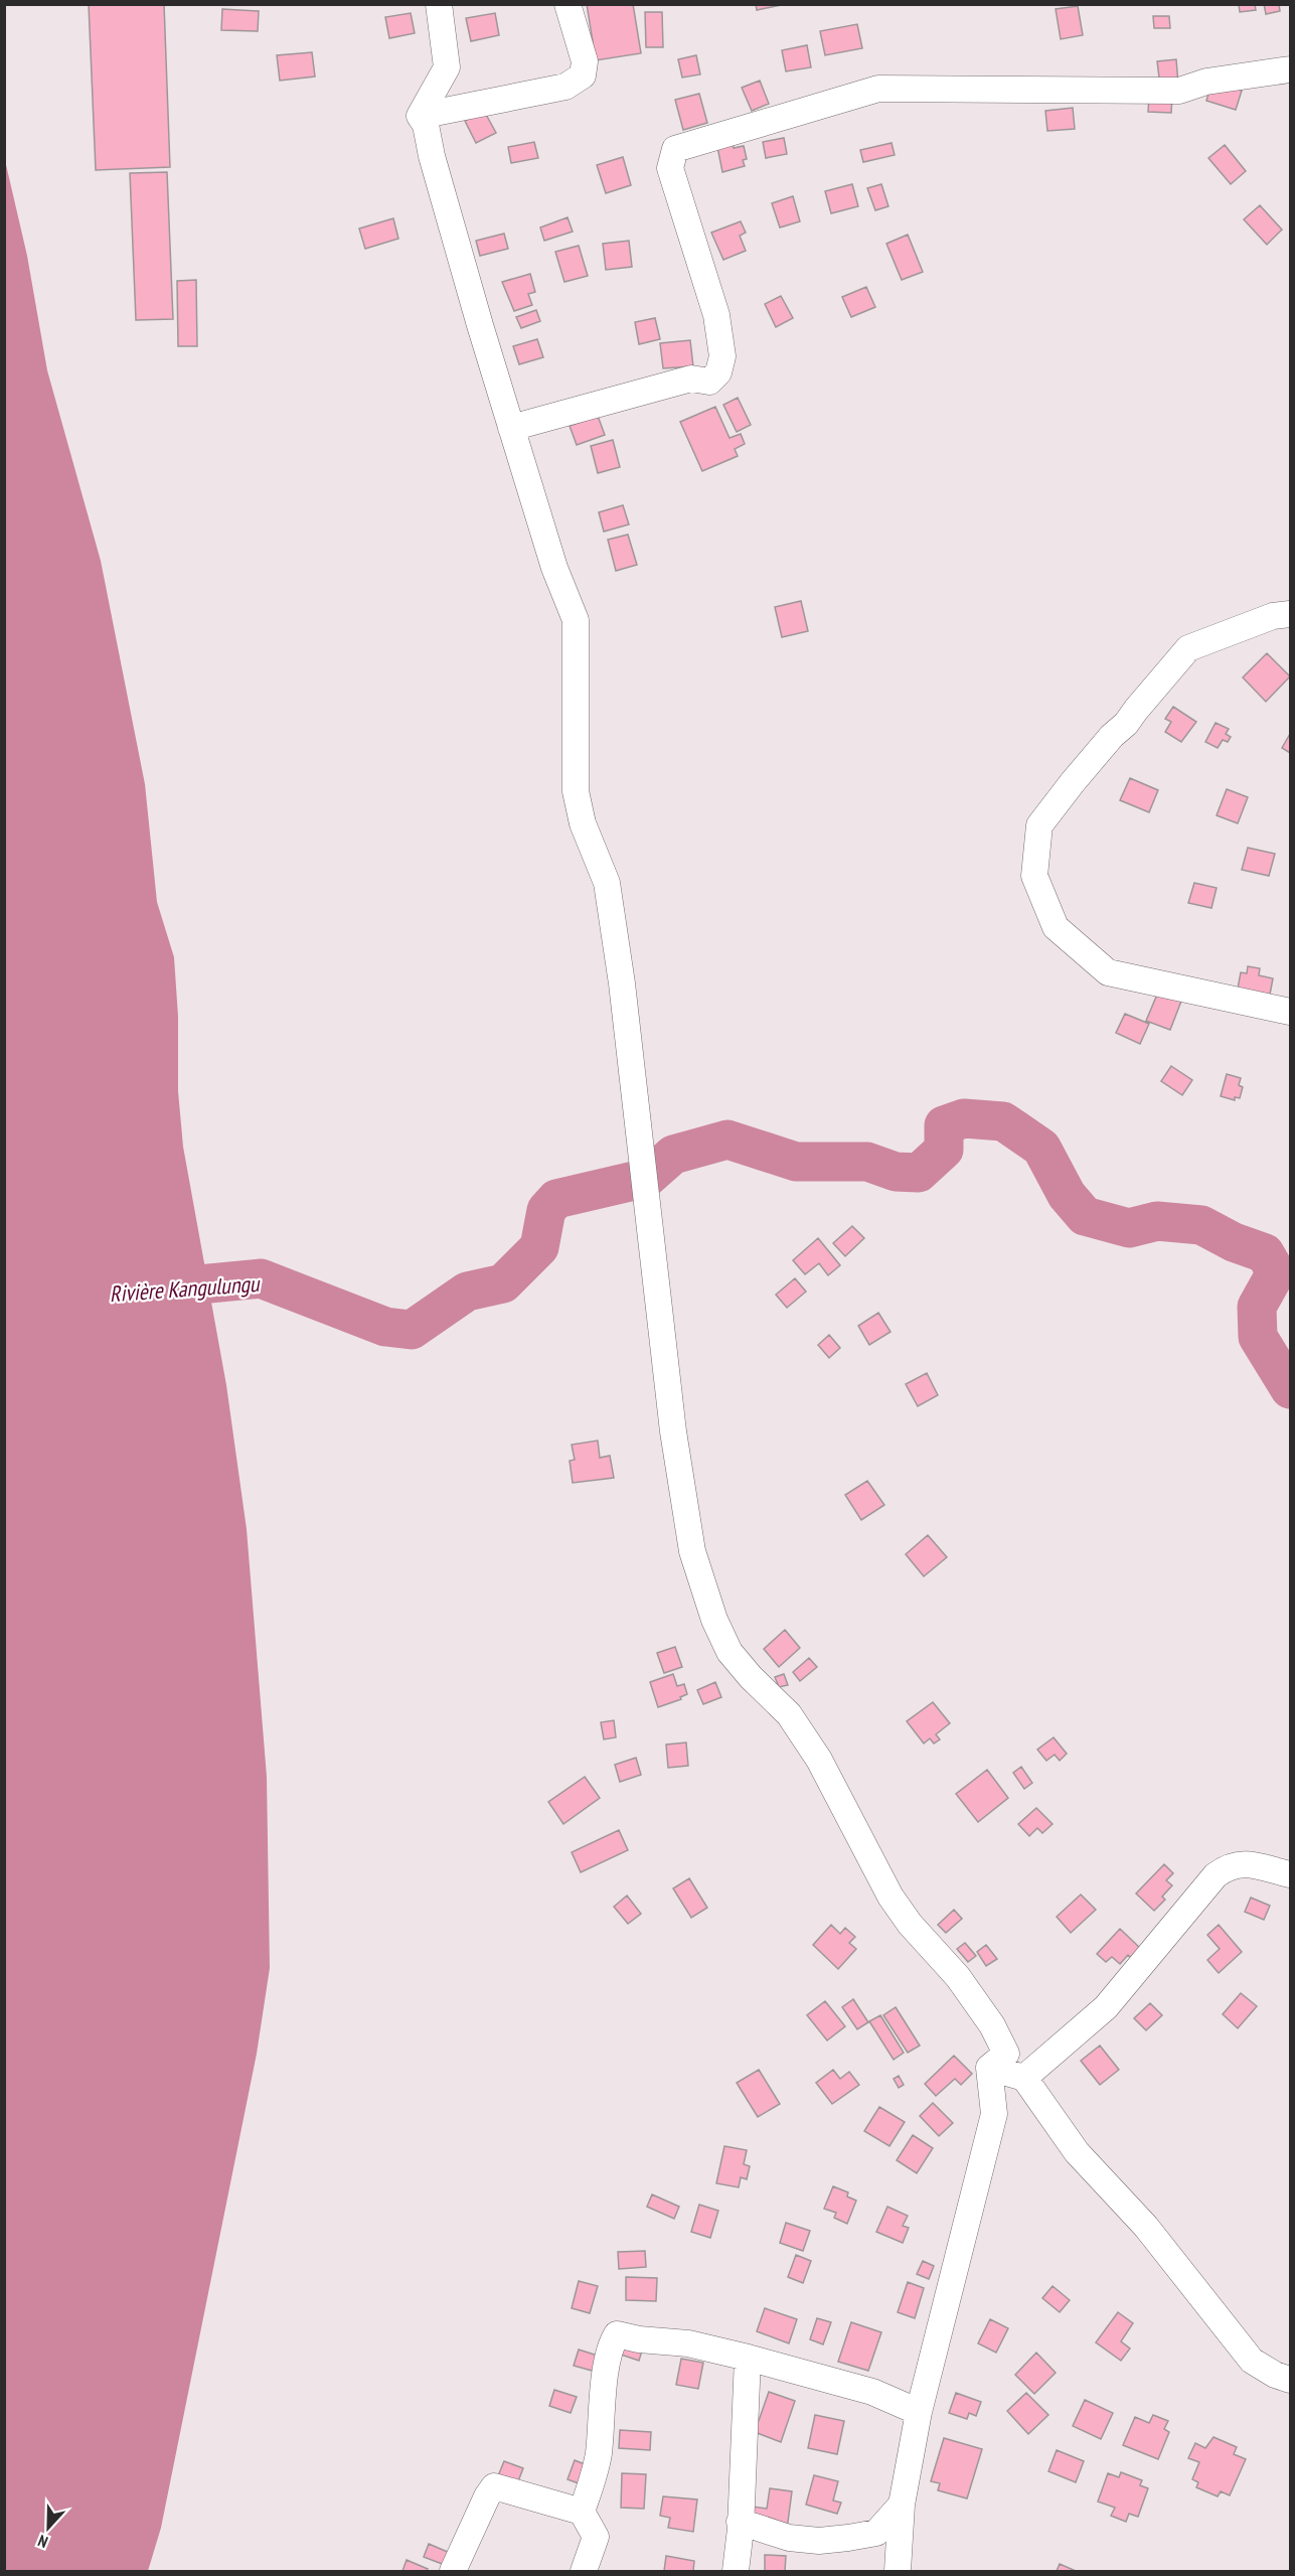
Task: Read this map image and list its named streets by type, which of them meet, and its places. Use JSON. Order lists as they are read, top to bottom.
{
  "water": ["Rivière Kangulungu"],
  "north": "bottom"
}
